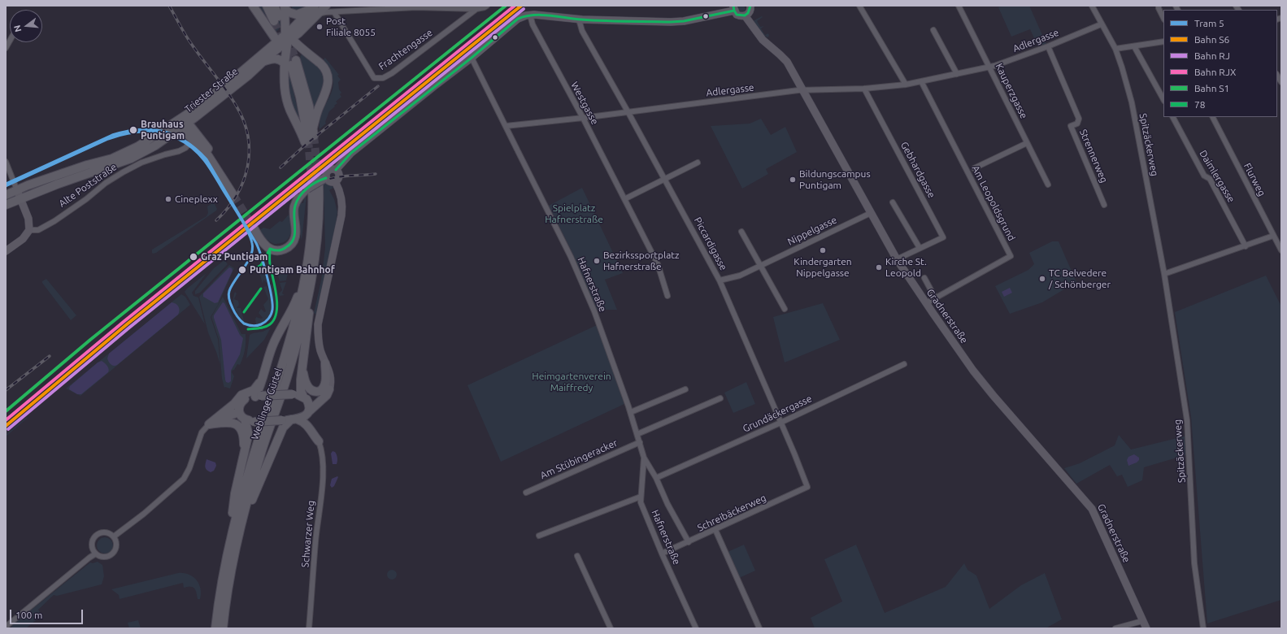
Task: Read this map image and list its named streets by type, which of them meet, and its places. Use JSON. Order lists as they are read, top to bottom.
{
  "streets": {
    "main road": ["Triester Straße", "Weblinger Gürtel"],
    "street": [
      "Adlergasse",
      "Frachtengasse",
      "Kauperzgasse",
      "Westgasse",
      "Spitzäckerweg",
      "Strennerweg",
      "Gebhardgasse",
      "Daimlergasse",
      "Flurweg",
      "Alte Poststraße",
      "Am Leopoldsgrund",
      "Nippelgasse",
      "Piccardigasse",
      "Hafnerstraße",
      "Gradnerstraße",
      "Grundäckergasse",
      "Am Stübingeracker",
      "Schreibäckerweg",
      "Schwarzer Weg"
    ]
  },
  "crossings": [
    ["Adlergasse", "Kauperzgasse"],
    ["Adlergasse", "Westgasse"],
    ["Adlergasse", "Spitzäckerweg"],
    ["Adlergasse", "Strennerweg"],
    ["Adlergasse", "Gebhardgasse"],
    ["Adlergasse", "Am Leopoldsgrund"],
    ["Adlergasse", "Piccardigasse"],
    ["Adlergasse", "Hafnerstraße"],
    ["Adlergasse", "Gradnerstraße"],
    ["Gebhardgasse", "Gradnerstraße"],
    ["Am Leopoldsgrund", "Gradnerstraße"],
    ["Nippelgasse", "Piccardigasse"],
    ["Nippelgasse", "Gradnerstraße"],
    ["Piccardigasse", "Grundäckergasse"],
    ["Piccardigasse", "Schreibäckerweg"],
    ["Hafnerstraße", "Am Stübingeracker"],
    ["Hafnerstraße", "Schreibäckerweg"]
  ],
  "parks": ["Spielplatz Hafnerstraße", "Heimgartenverein Maiffredy"],
  "places": [
    "Post Filiale 8055",
    "Brauhaus Puntigam",
    "Bildungscampus Puntigam",
    "Cineplexx",
    "Kindergarten Nippelgasse",
    "Graz Puntigam",
    "Bezirkssportplatz Hafnerstraße",
    "Kirche St. Leopold",
    "Puntigam Bahnhof",
    "TC Belvedere / Schönberger"
  ],
  "lines": [
    "rail line S6",
    "rail line RJX",
    "rail line S1",
    "transit line 78",
    "rail line RJ",
    "tram line 5"
  ],
  "legend": [
    "Tram 5",
    "Bahn S6",
    "Bahn RJ",
    "Bahn RJX",
    "Bahn S1",
    "78"
  ],
  "scale_bar": "100 m",
  "north": "left"
}
